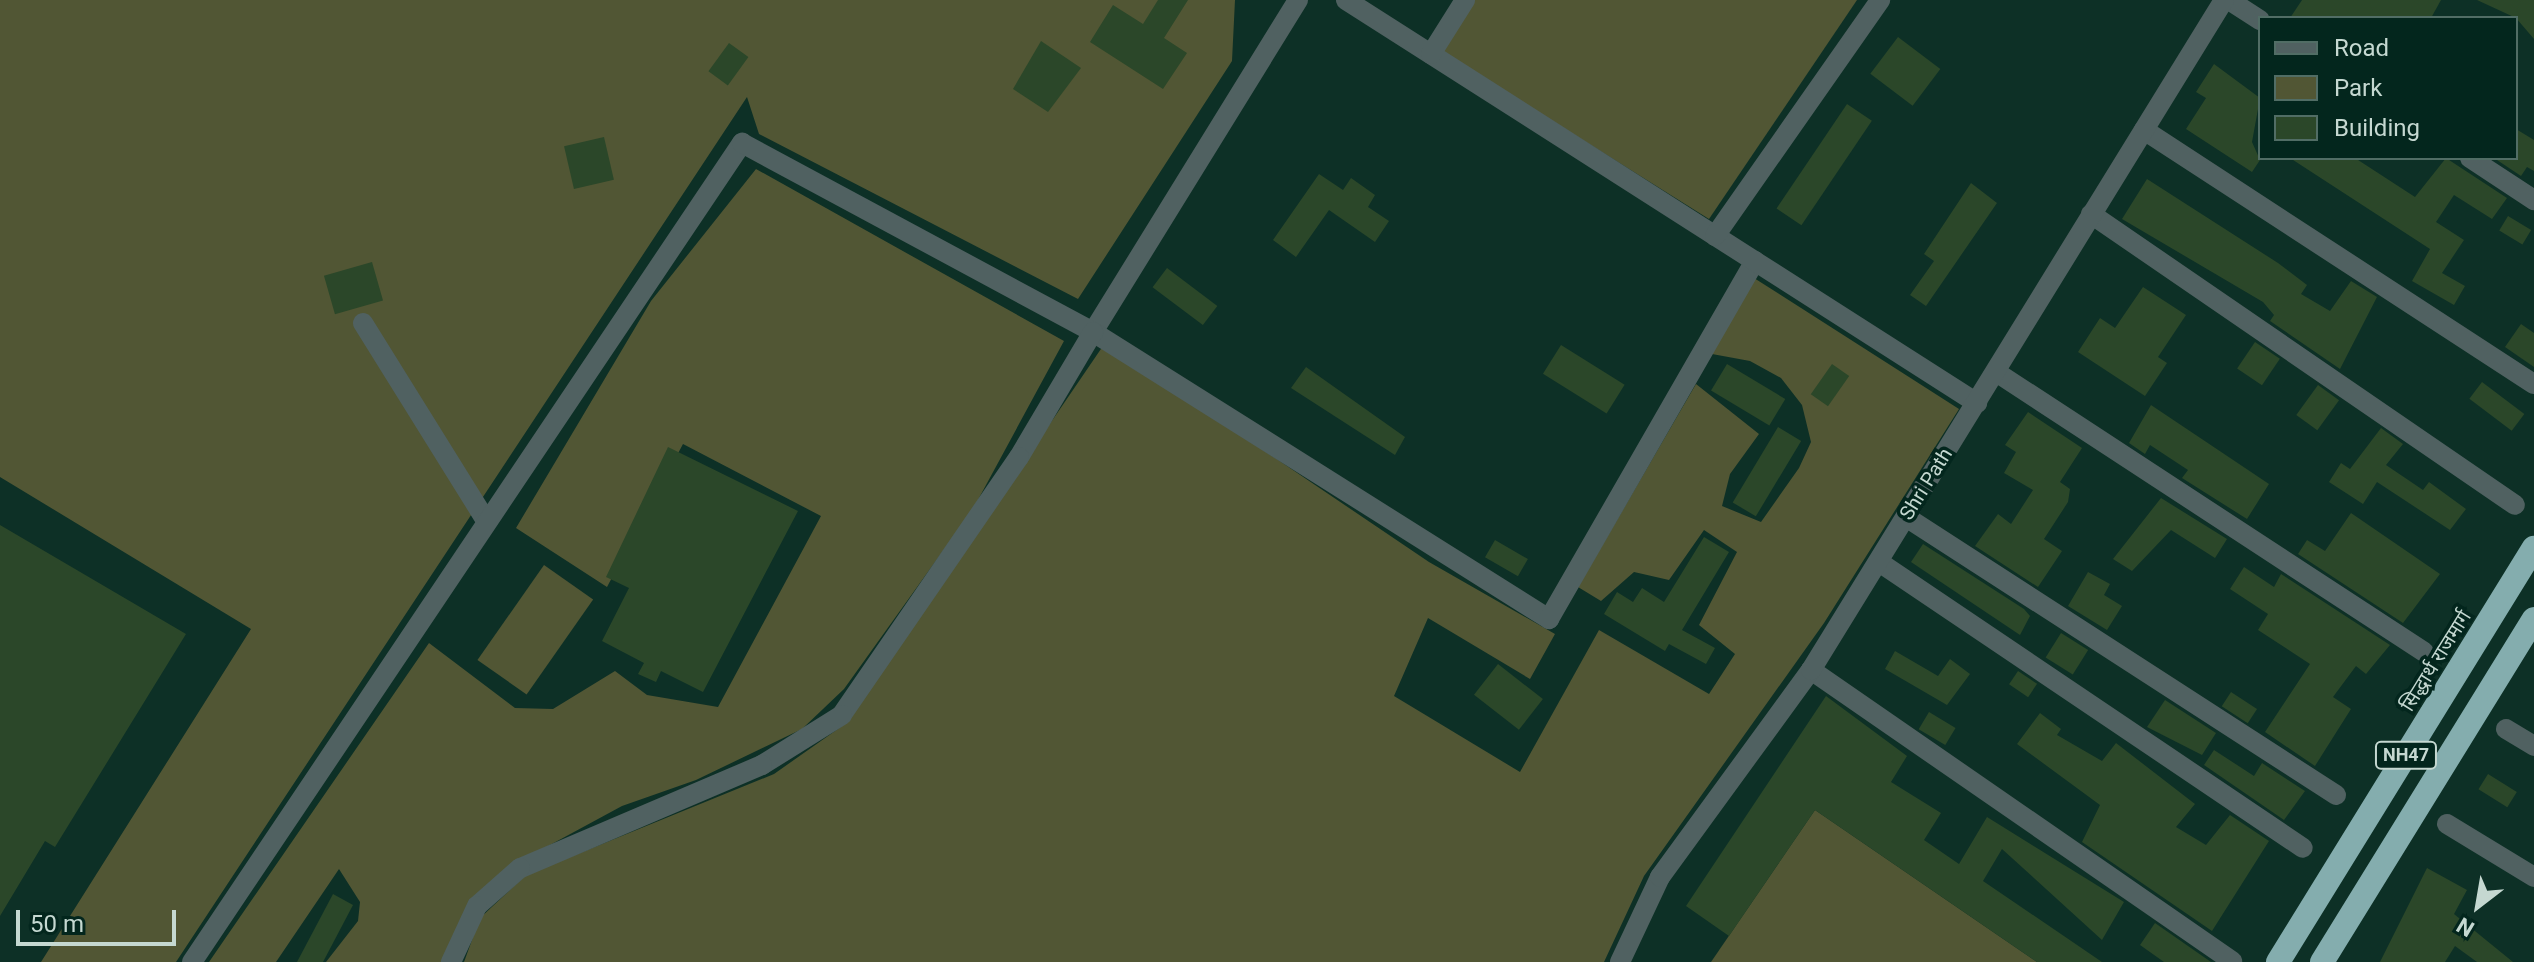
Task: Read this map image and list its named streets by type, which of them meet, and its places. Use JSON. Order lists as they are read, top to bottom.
{
  "streets": {
    "highway": ["सिद्धार्थ राजमार्ग", "NH47"],
    "street": ["Shri Path"]
  },
  "legend": ["Road", "Park", "Building"],
  "scale_bar": "50 m",
  "north": "bottom left"
}
